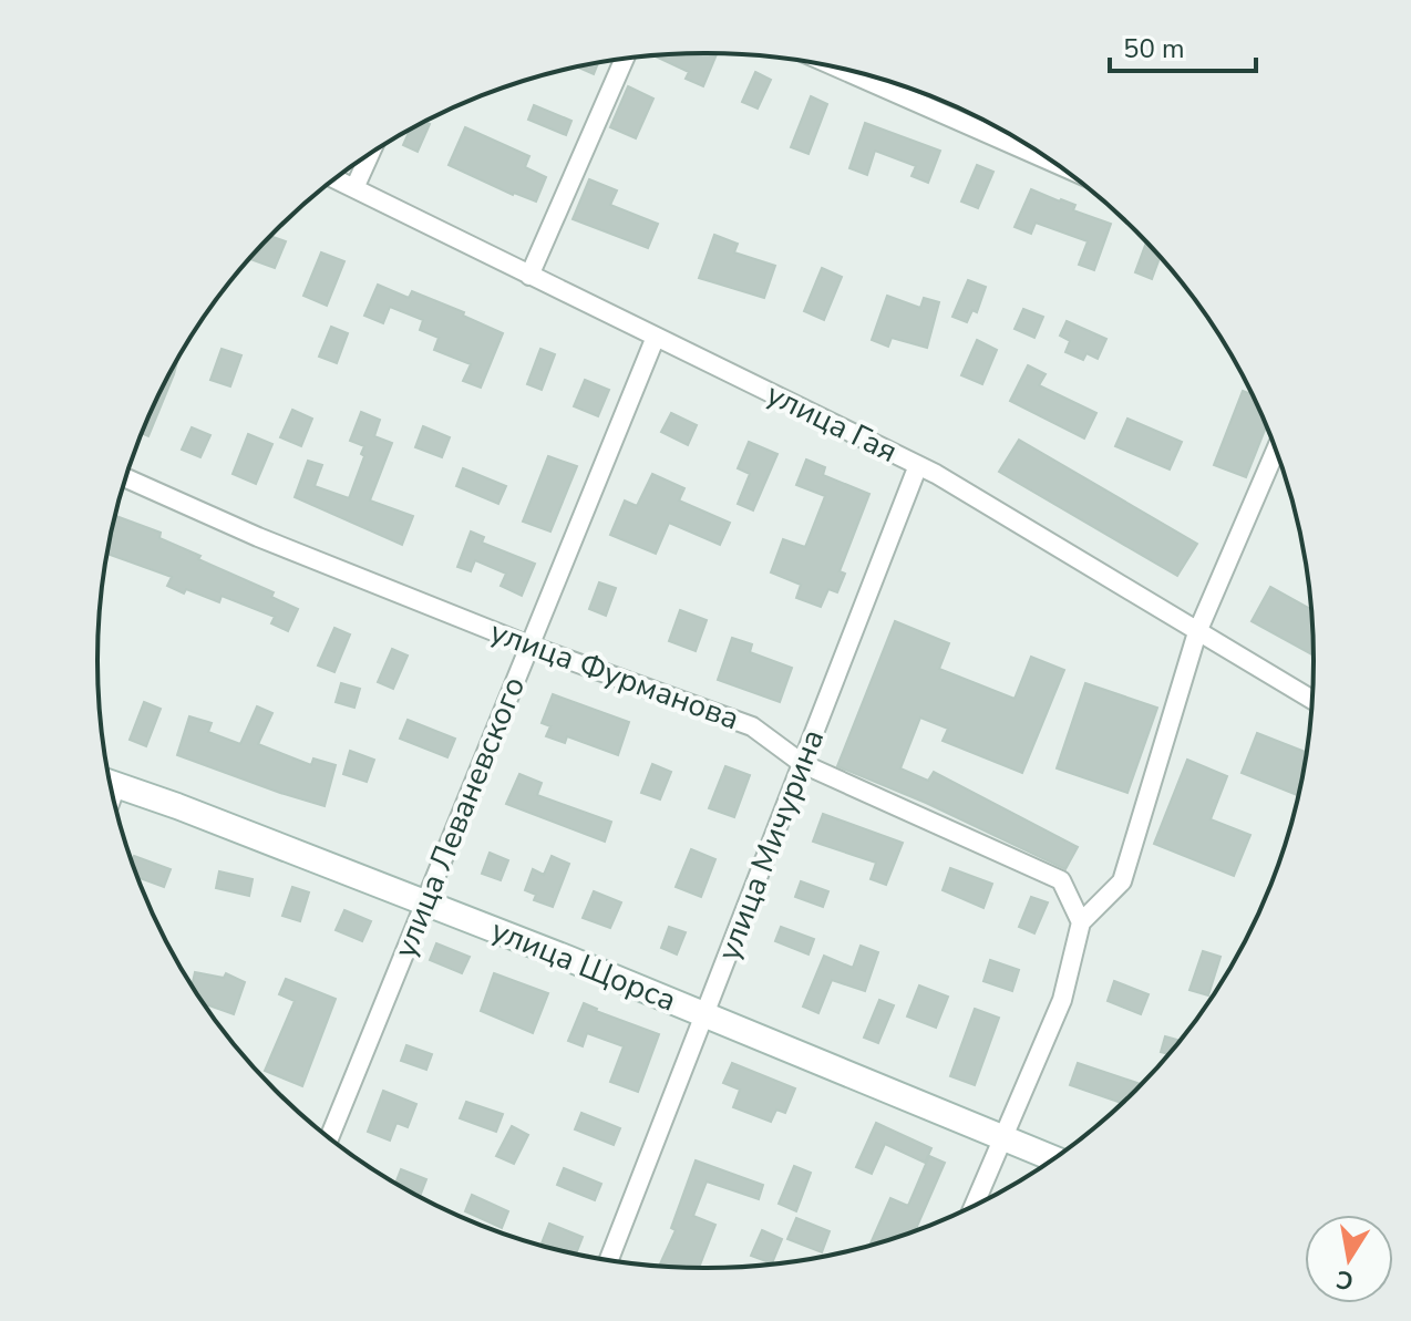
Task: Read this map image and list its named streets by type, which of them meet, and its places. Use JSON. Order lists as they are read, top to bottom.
{
  "streets": {
    "main road": ["улица Щорса"],
    "street": [
      "улица Гая",
      "улица Фурманова",
      "улица Леваневского",
      "улица Мичурина"
    ]
  },
  "crossings": [
    ["улица Гая", "улица Леваневского"],
    ["улица Гая", "улица Мичурина"],
    ["улица Фурманова", "улица Леваневского"],
    ["улица Фурманова", "улица Мичурина"],
    ["улица Леваневского", "улица Щорса"],
    ["улица Мичурина", "улица Щорса"]
  ],
  "scale_bar": "50 m",
  "north": "bottom"
}
